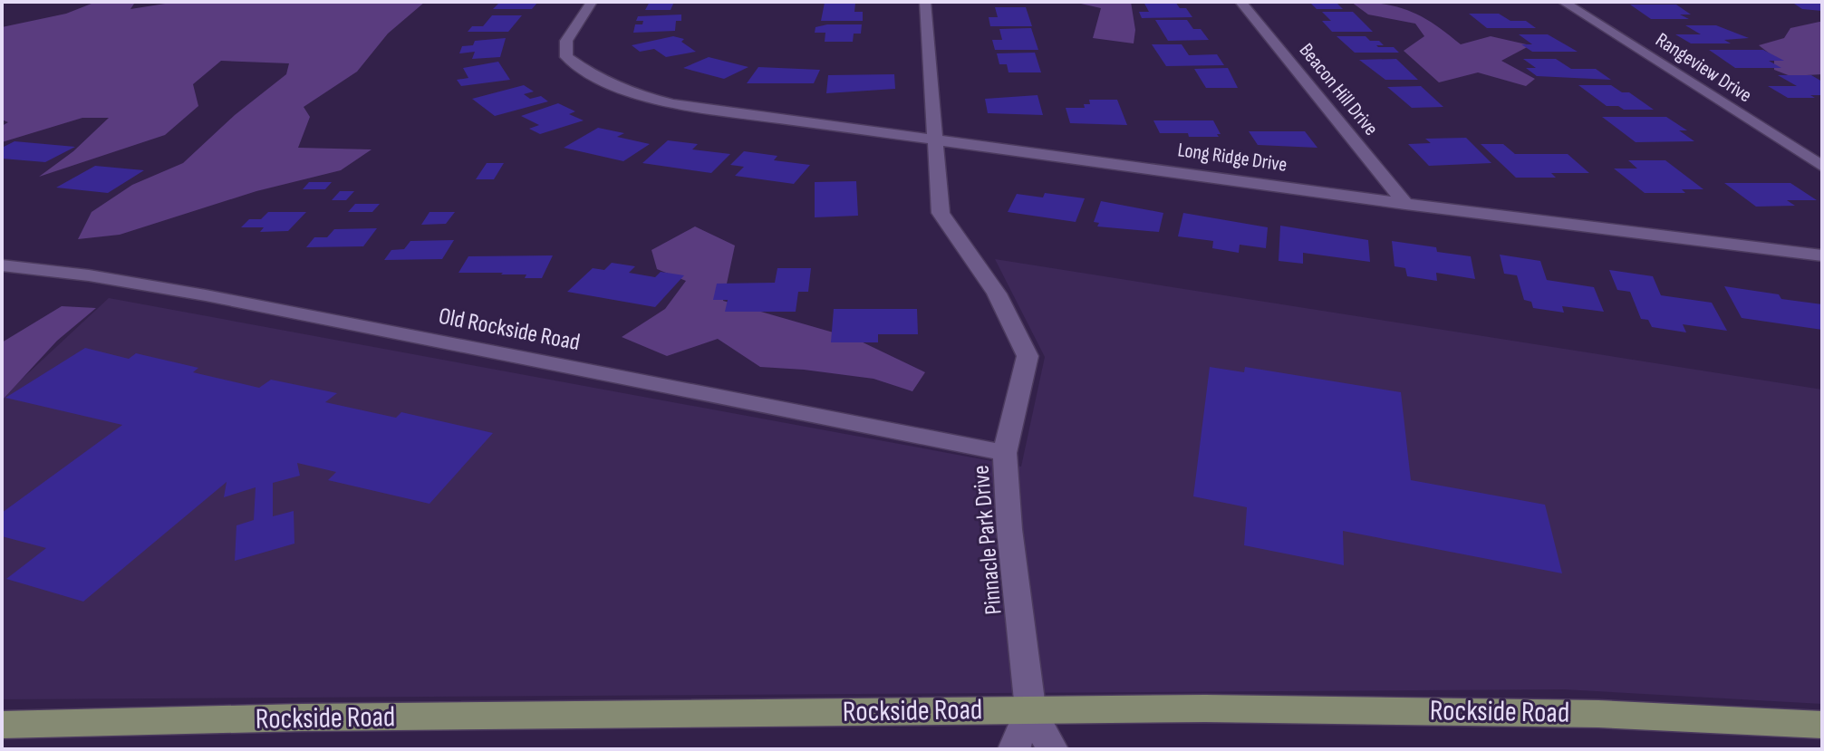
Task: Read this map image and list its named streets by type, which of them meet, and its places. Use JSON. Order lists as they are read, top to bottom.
{
  "streets": {
    "main road": ["Rockside Road"],
    "street": [
      "Rangeview Drive",
      "Beacon Hill Drive",
      "Long Ridge Drive",
      "Old Rockside Road",
      "Pinnacle Park Drive"
    ]
  },
  "crossings": [
    ["Beacon Hill Drive", "Long Ridge Drive"],
    ["Long Ridge Drive", "Pinnacle Park Drive"],
    ["Old Rockside Road", "Pinnacle Park Drive"],
    ["Pinnacle Park Drive", "Rockside Road"]
  ]
}
